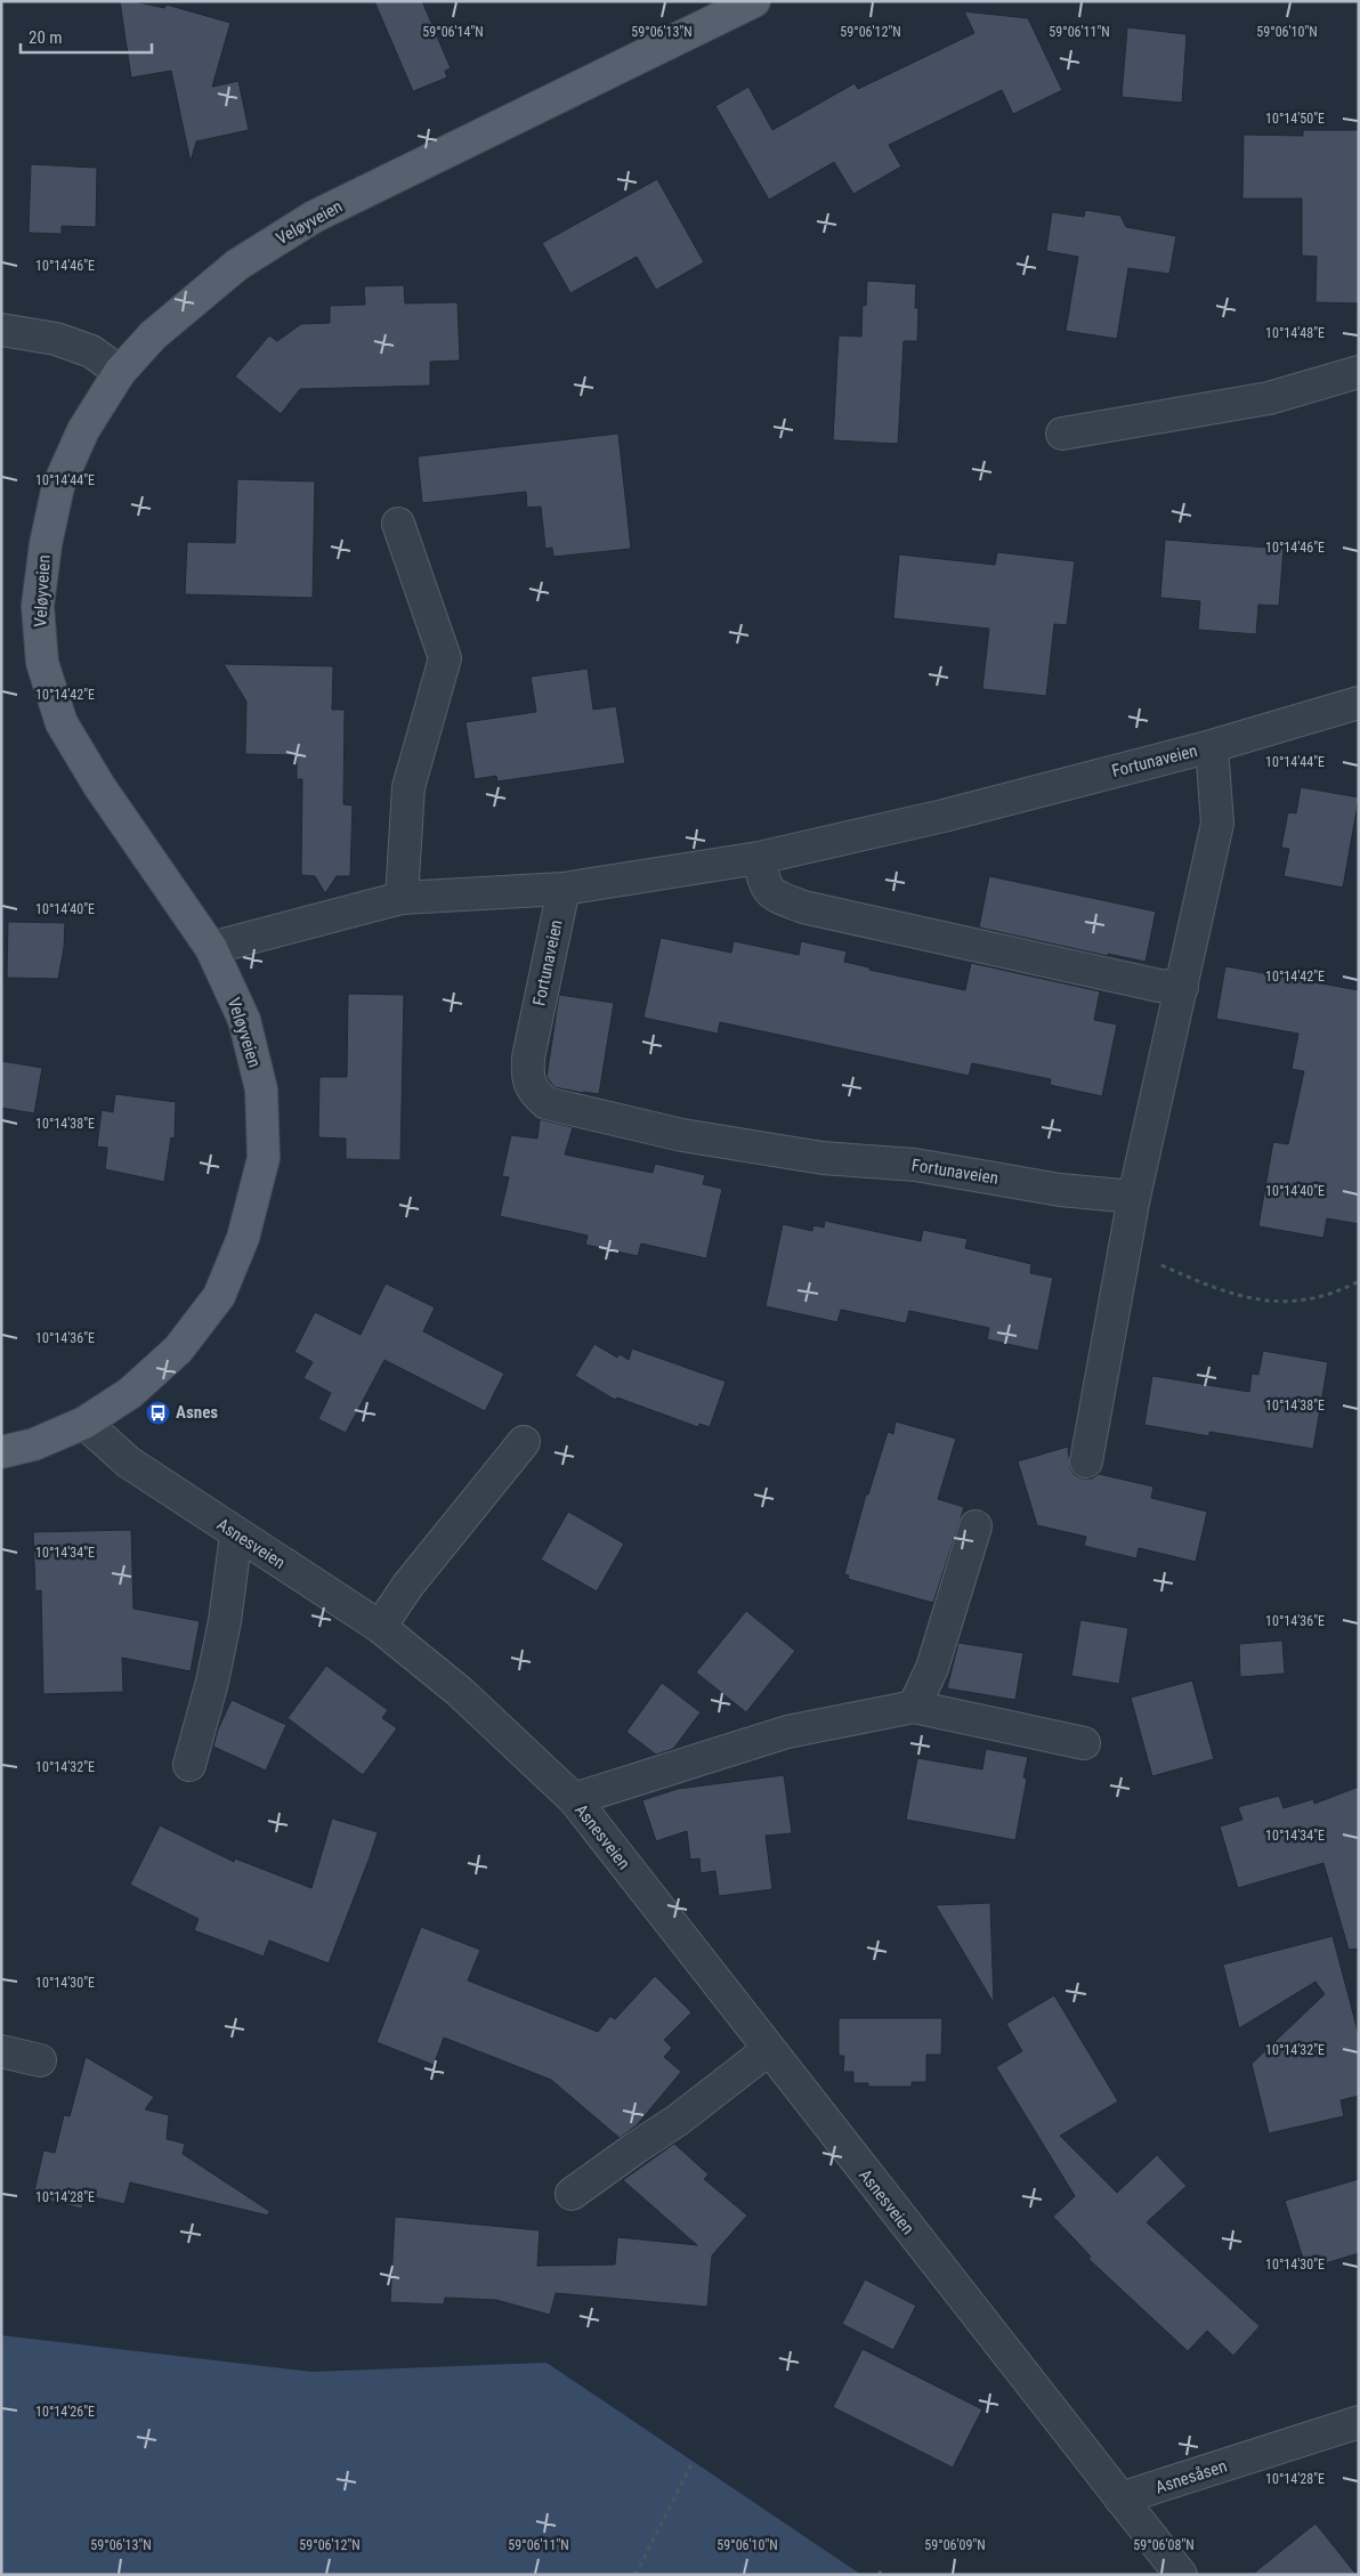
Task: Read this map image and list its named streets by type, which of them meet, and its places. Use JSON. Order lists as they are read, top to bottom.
{
  "streets": {
    "main road": ["Veløyveien"],
    "street": ["Fortunaveien", "Asnesveien", "Asnesåsen"]
  },
  "crossings": [
    ["Veløyveien", "Fortunaveien"],
    ["Veløyveien", "Asnesveien"],
    ["Asnesveien", "Asnesåsen"]
  ],
  "places": {
    "bus stop": ["Asnes"]
  },
  "scale_bar": "20 m",
  "coordinates": [
    "59°06'14\"N",
    "59°06'13\"N",
    "59°06'12\"N",
    "59°06'11\"N",
    "59°06'10\"N",
    "10°14'50\"E",
    "10°14'46\"E",
    "10°14'48\"E",
    "10°14'44\"E",
    "10°14'42\"E",
    "10°14'40\"E",
    "10°14'38\"E",
    "10°14'36\"E",
    "10°14'34\"E",
    "10°14'32\"E",
    "10°14'30\"E",
    "10°14'28\"E",
    "10°14'26\"E",
    "59°06'09\"N",
    "59°06'08\"N"
  ]
}
